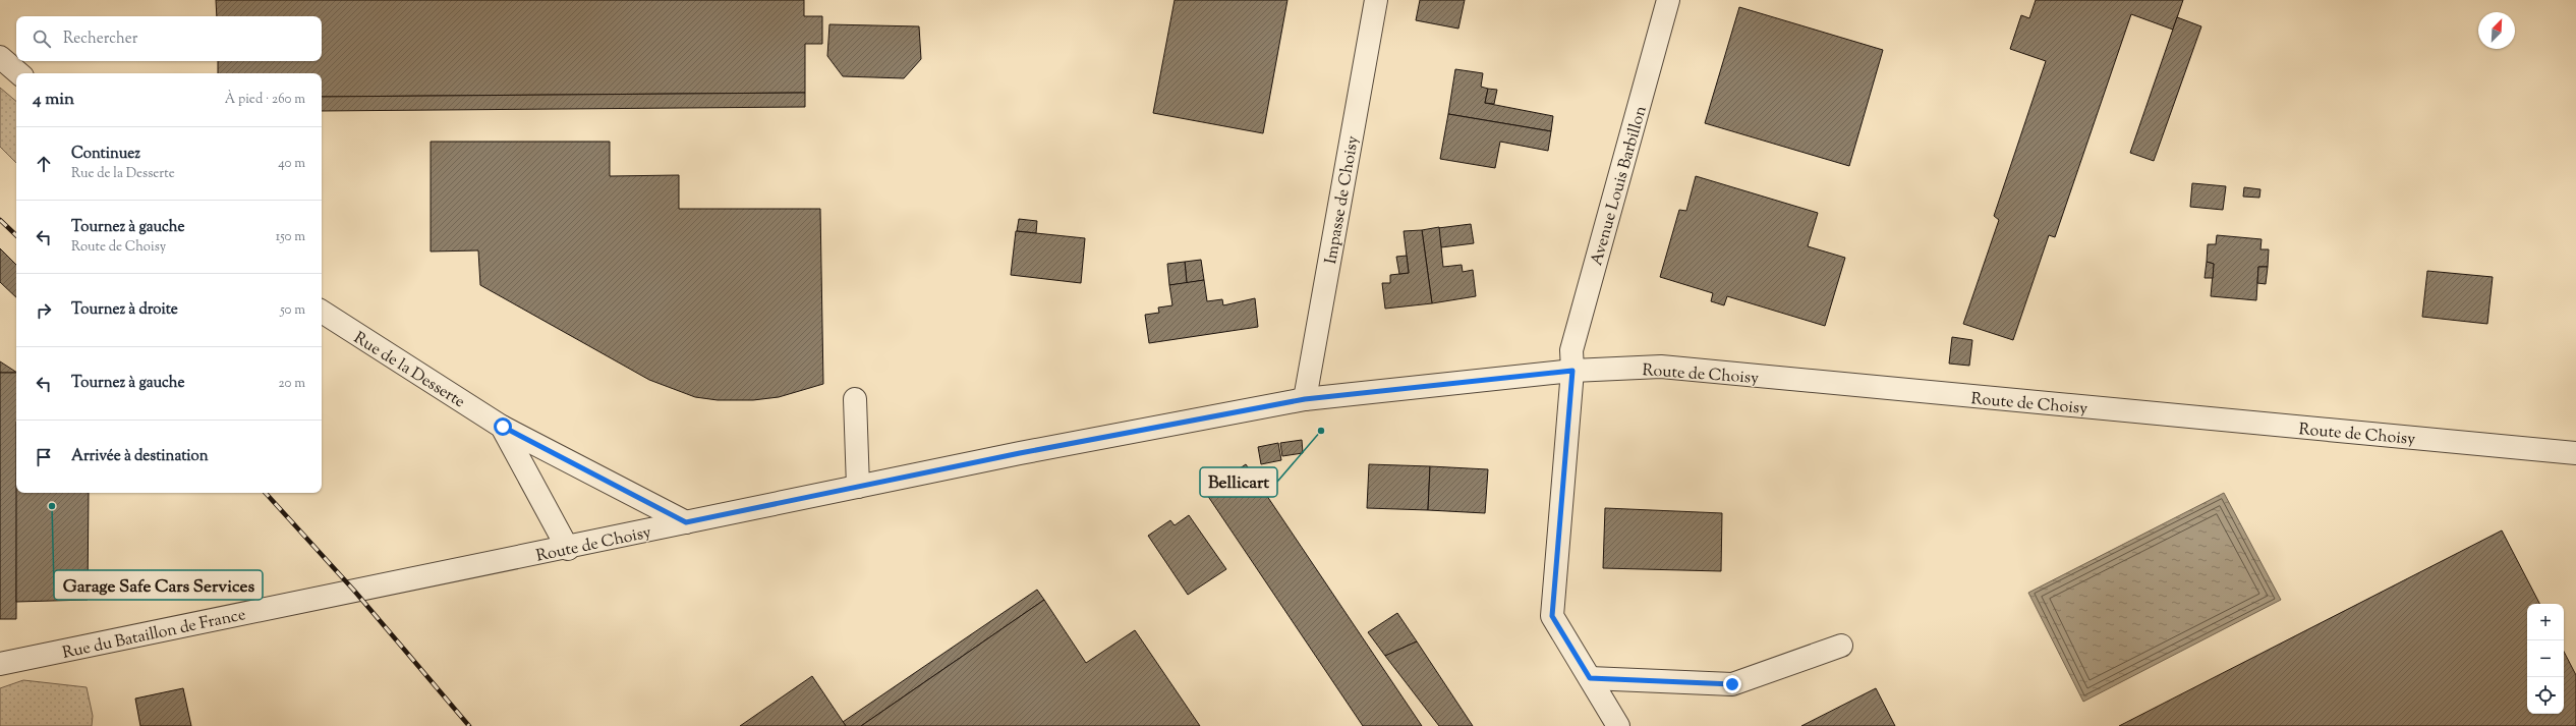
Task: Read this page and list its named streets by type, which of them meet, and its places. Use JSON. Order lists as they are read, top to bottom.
{
  "streets": {
    "street": [
      "Avenue Louis Barbillon",
      "Impasse de Choisy",
      "Rue de la Desserte",
      "Route de Choisy",
      "Rue du Bataillon de France"
    ]
  },
  "crossings": [
    ["Avenue Louis Barbillon", "Route de Choisy"],
    ["Impasse de Choisy", "Route de Choisy"],
    ["Rue de la Desserte", "Route de Choisy"],
    ["Route de Choisy", "Rue du Bataillon de France"]
  ],
  "places": ["Bellicart", "Garage Safe Cars Services"],
  "north": "top right",
  "page": {
    "search": "Rechercher",
    "heading": ["4 min", "À pied · 260 m"],
    "list": [
      ["Continuez", "Rue de la Desserte", "40 m"],
      ["Tournez à gauche", "Route de Choisy", "150 m"],
      ["Tournez à droite", "50 m"],
      ["Tournez à gauche", "20 m"],
      "Arrivée à destination"
    ],
    "map_buttons": ["+", "−"]
  }
}
